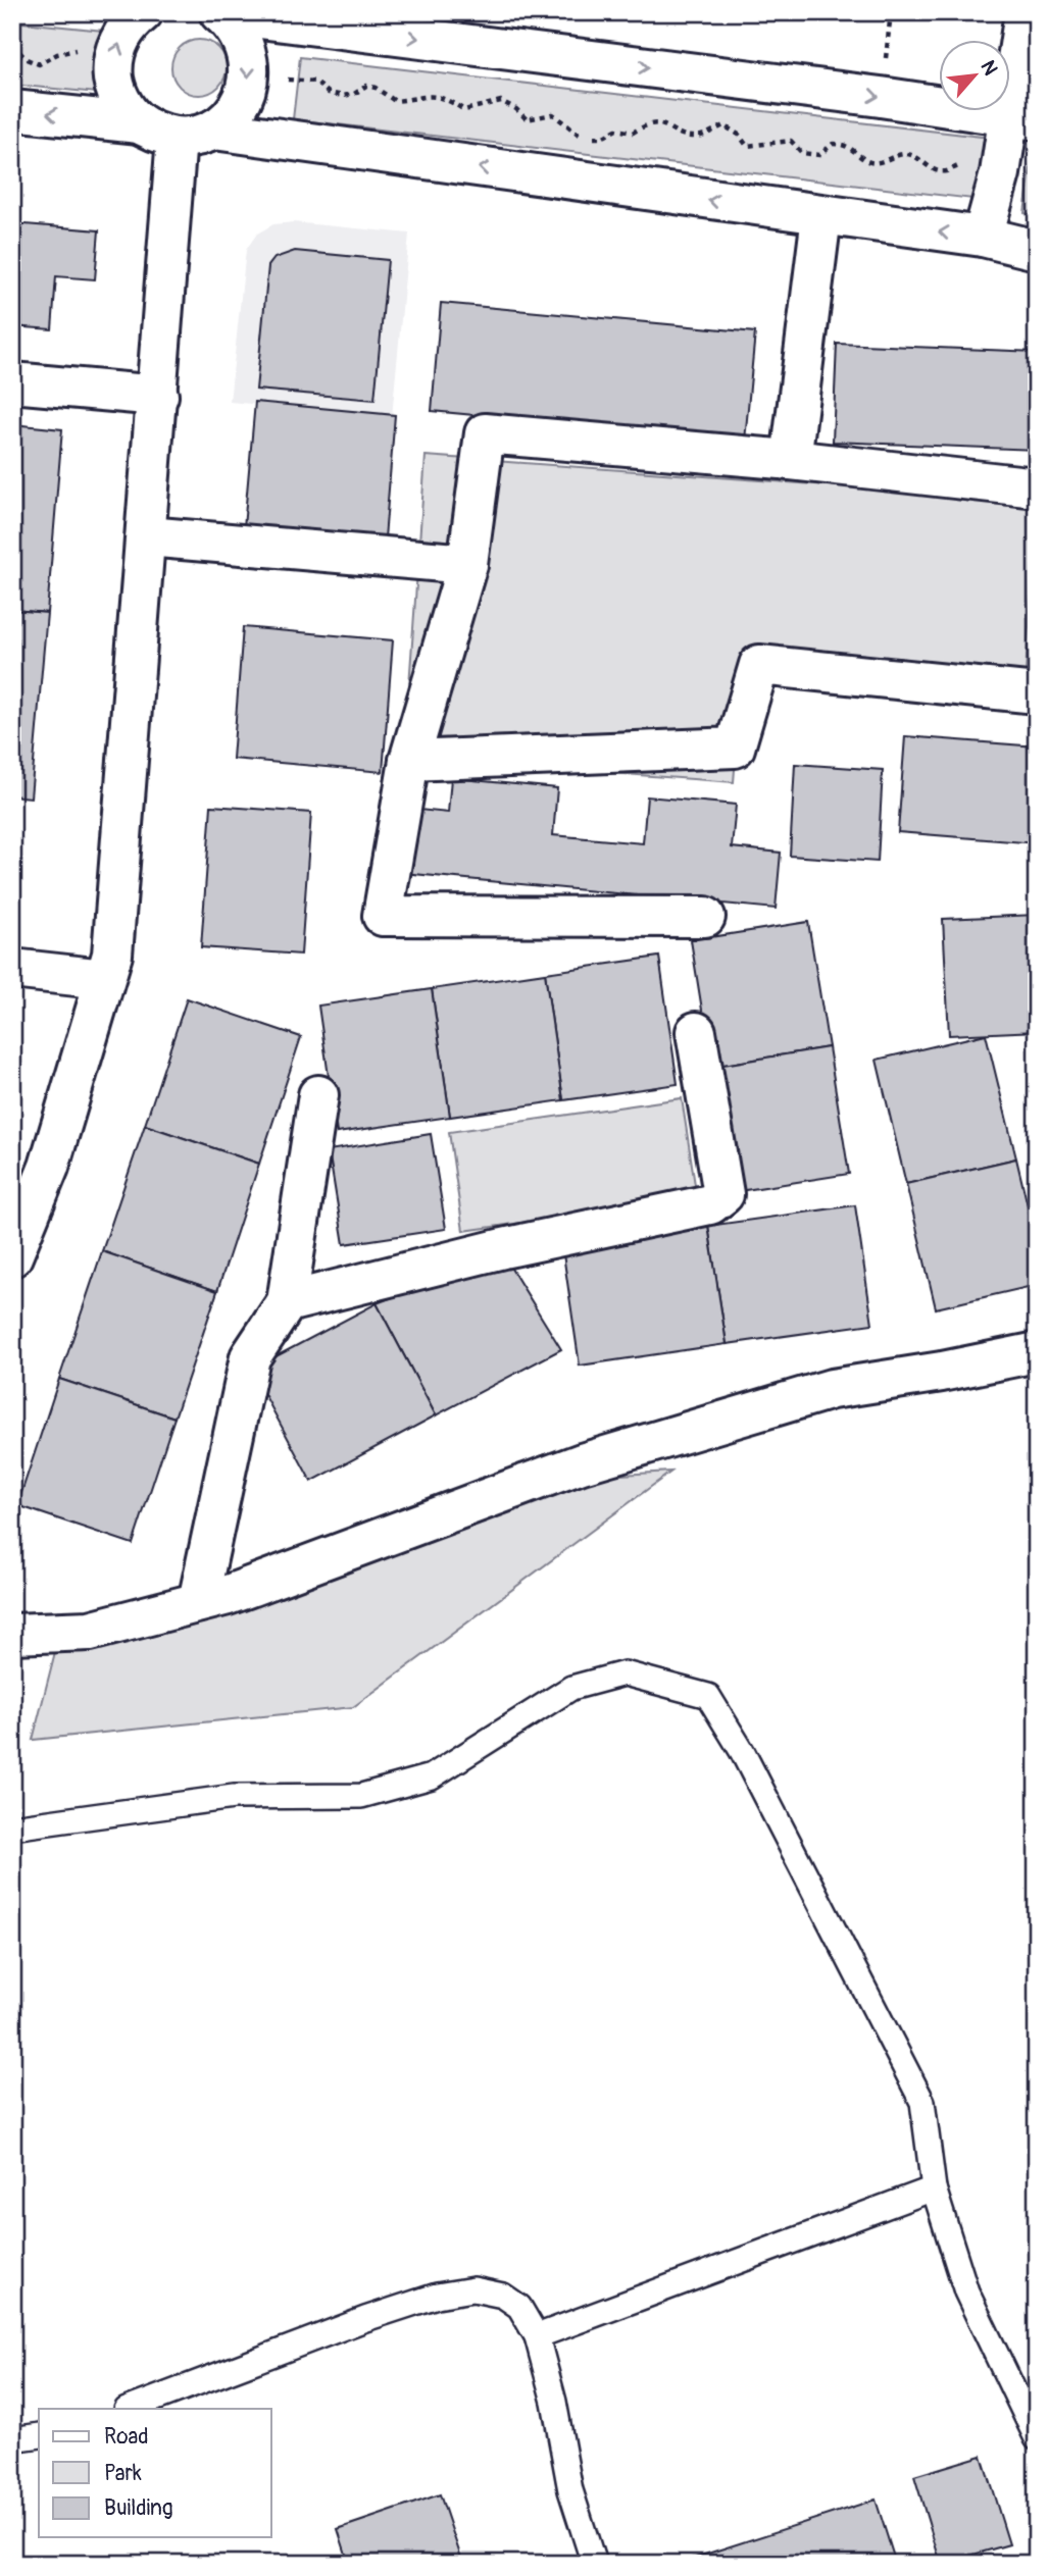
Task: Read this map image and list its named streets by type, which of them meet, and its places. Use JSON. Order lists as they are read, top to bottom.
{
  "legend": ["Road", "Park", "Building"],
  "north": "top right"
}
